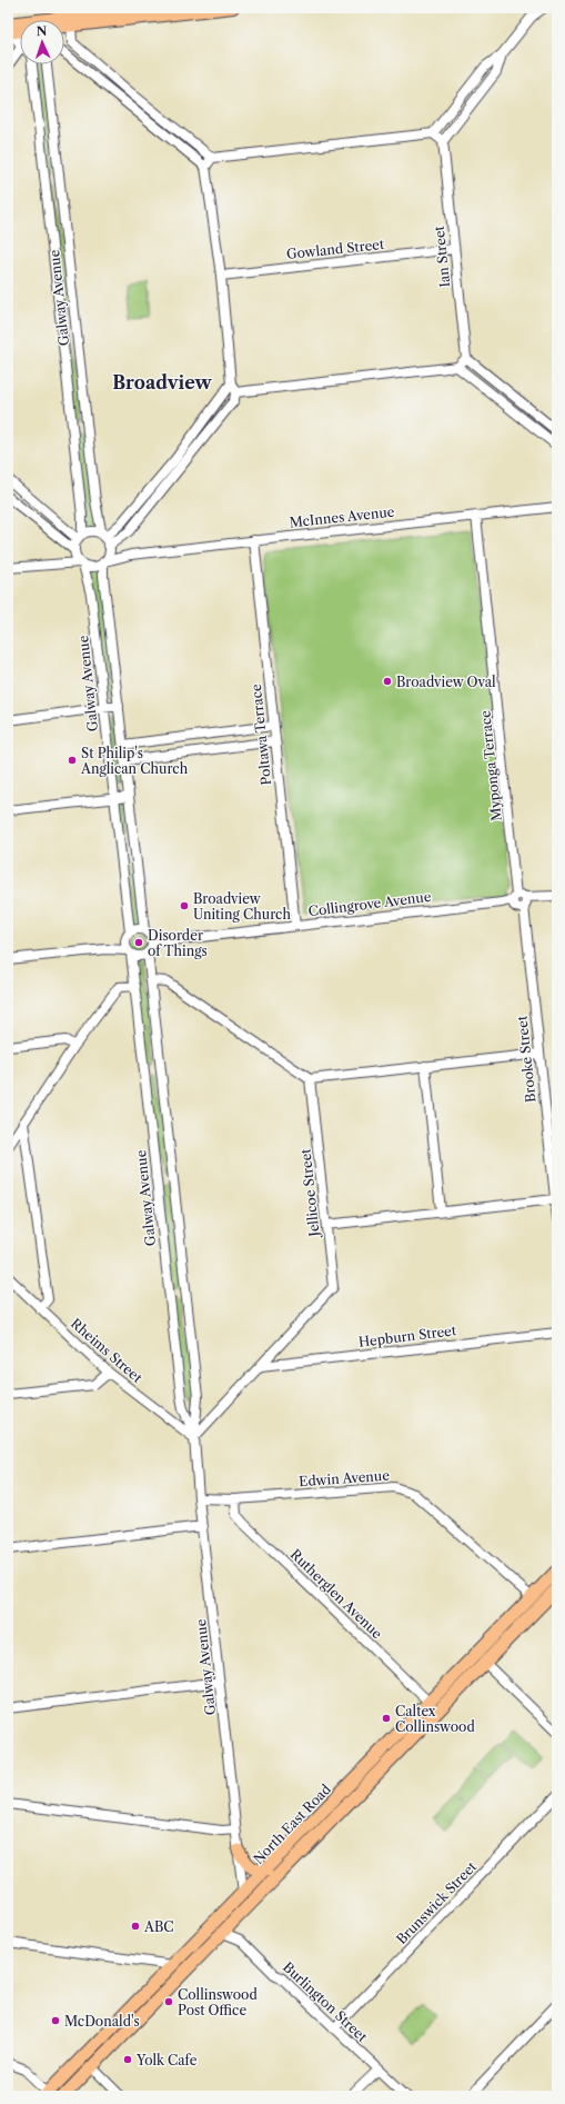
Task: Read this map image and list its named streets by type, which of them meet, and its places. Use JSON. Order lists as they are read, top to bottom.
{
  "streets": {
    "highway": ["North East Road"],
    "street": [
      "Gowland Street",
      "Ian Street",
      "Galway Avenue",
      "McInnes Avenue",
      "Poltawa Terrace",
      "Myponga Terrace",
      "Collingrove Avenue",
      "Brooke Street",
      "Jellicoe Street",
      "Hepburn Street",
      "Rheims Street",
      "Edwin Avenue",
      "Rutherglen Avenue",
      "Brunswick Street",
      "Burlington Street"
    ]
  },
  "crossings": [
    ["Gowland Street", "Ian Street"],
    ["Galway Avenue", "McInnes Avenue"],
    ["Galway Avenue", "Collingrove Avenue"],
    ["Galway Avenue", "Jellicoe Street"],
    ["Galway Avenue", "Rheims Street"],
    ["Galway Avenue", "Edwin Avenue"],
    ["Galway Avenue", "North East Road"],
    ["McInnes Avenue", "Poltawa Terrace"],
    ["McInnes Avenue", "Myponga Terrace"],
    ["Poltawa Terrace", "Collingrove Avenue"],
    ["Myponga Terrace", "Collingrove Avenue"],
    ["Myponga Terrace", "Brooke Street"],
    ["Collingrove Avenue", "Brooke Street"],
    ["Jellicoe Street", "Hepburn Street"],
    ["Jellicoe Street", "Rheims Street"],
    ["Edwin Avenue", "Rutherglen Avenue"],
    ["Edwin Avenue", "North East Road"],
    ["Rutherglen Avenue", "North East Road"],
    ["North East Road", "Burlington Street"],
    ["Brunswick Street", "Burlington Street"]
  ],
  "districts": ["Broadview"],
  "places": [
    "Broadview Oval",
    "St Philip's Anglican Church",
    "Broadview Uniting Church",
    "Disorder of Things",
    "Caltex Collinswood",
    "ABC",
    "Collinswood Post Office",
    "McDonald's",
    "Yolk Cafe"
  ],
  "north": "top"
}
